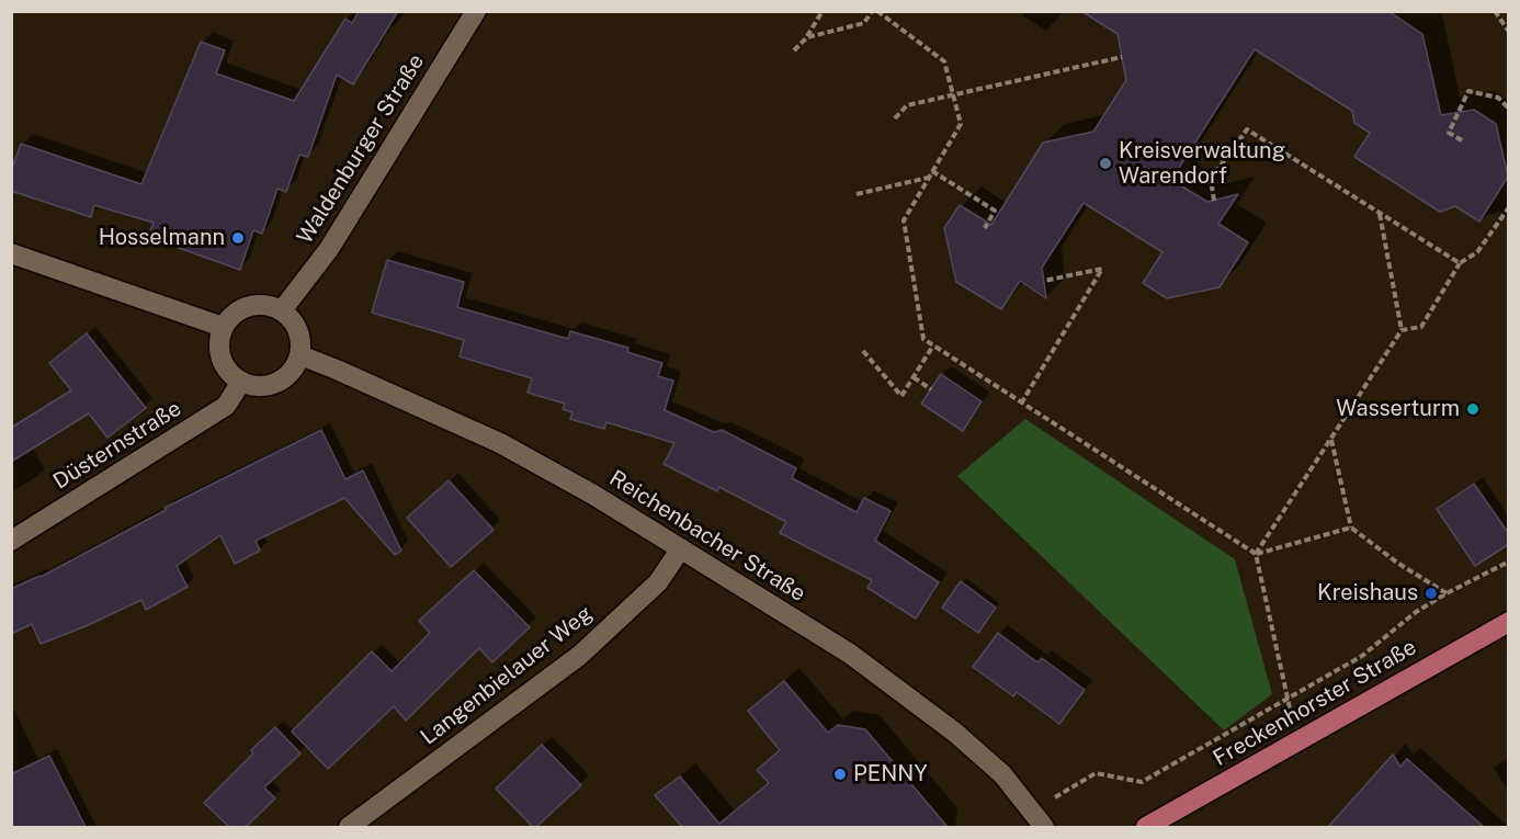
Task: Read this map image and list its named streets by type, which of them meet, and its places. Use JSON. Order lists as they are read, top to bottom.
{
  "streets": {
    "main road": ["Freckenhorster Straße"],
    "street": [
      "Waldenburger Straße",
      "Düsternstraße",
      "Reichenbacher Straße",
      "Langenbielauer Weg"
    ]
  },
  "crossings": [
    ["Waldenburger Straße", "Düsternstraße"],
    ["Waldenburger Straße", "Reichenbacher Straße"],
    ["Düsternstraße", "Reichenbacher Straße"],
    ["Reichenbacher Straße", "Langenbielauer Weg"]
  ],
  "places": [
    "Kreisverwaltung Warendorf",
    "Hosselmann",
    "Wasserturm",
    "Kreishaus",
    "PENNY"
  ]
}
